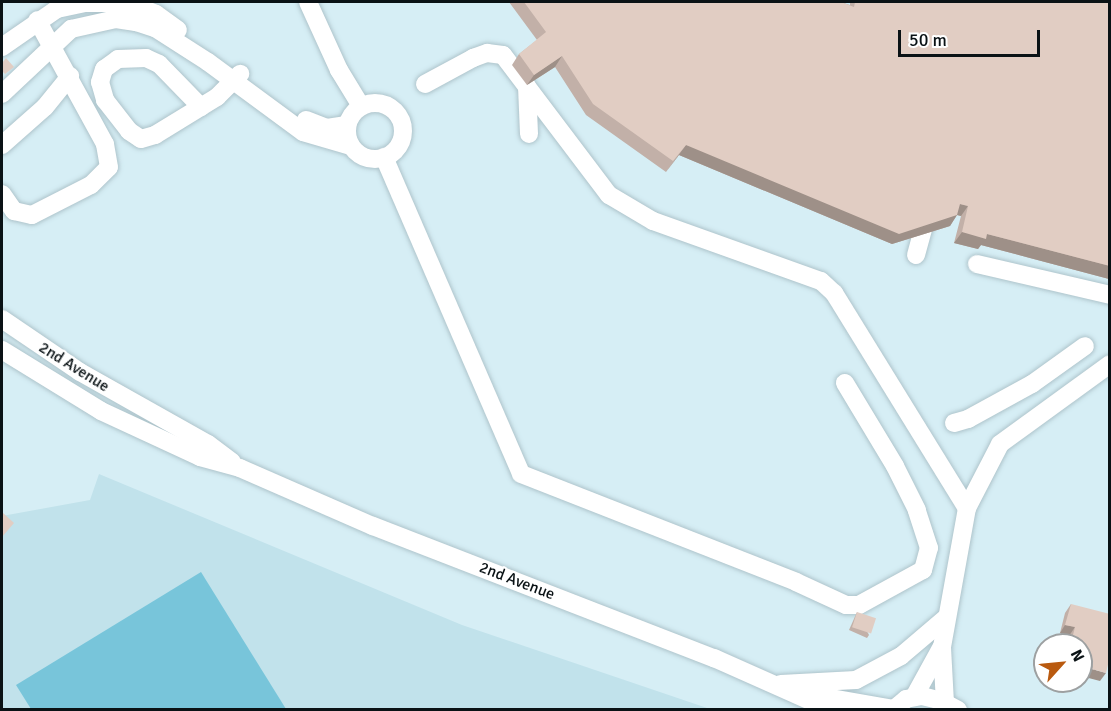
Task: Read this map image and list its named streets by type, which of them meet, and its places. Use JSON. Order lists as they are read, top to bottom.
{
  "streets": {
    "street": ["2nd Avenue"]
  },
  "scale_bar": "50 m",
  "north": "top right"
}
